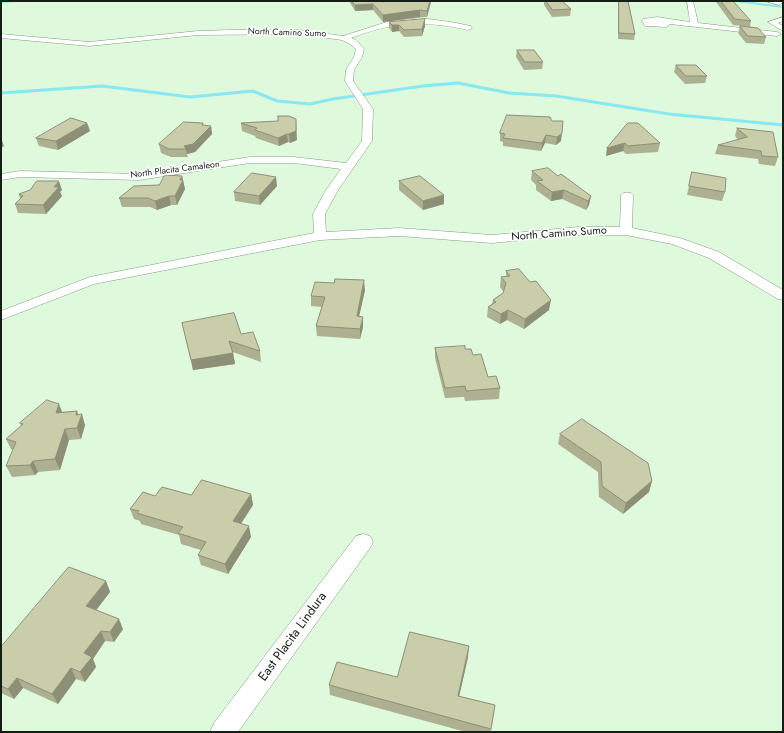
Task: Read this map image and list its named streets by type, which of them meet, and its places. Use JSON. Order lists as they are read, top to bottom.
{
  "streets": {
    "street": ["North Camino Sumo", "North Placita Camaleon", "East Placita Lindura"]
  },
  "crossings": [
    ["North Camino Sumo", "North Placita Camaleon"]
  ]
}
